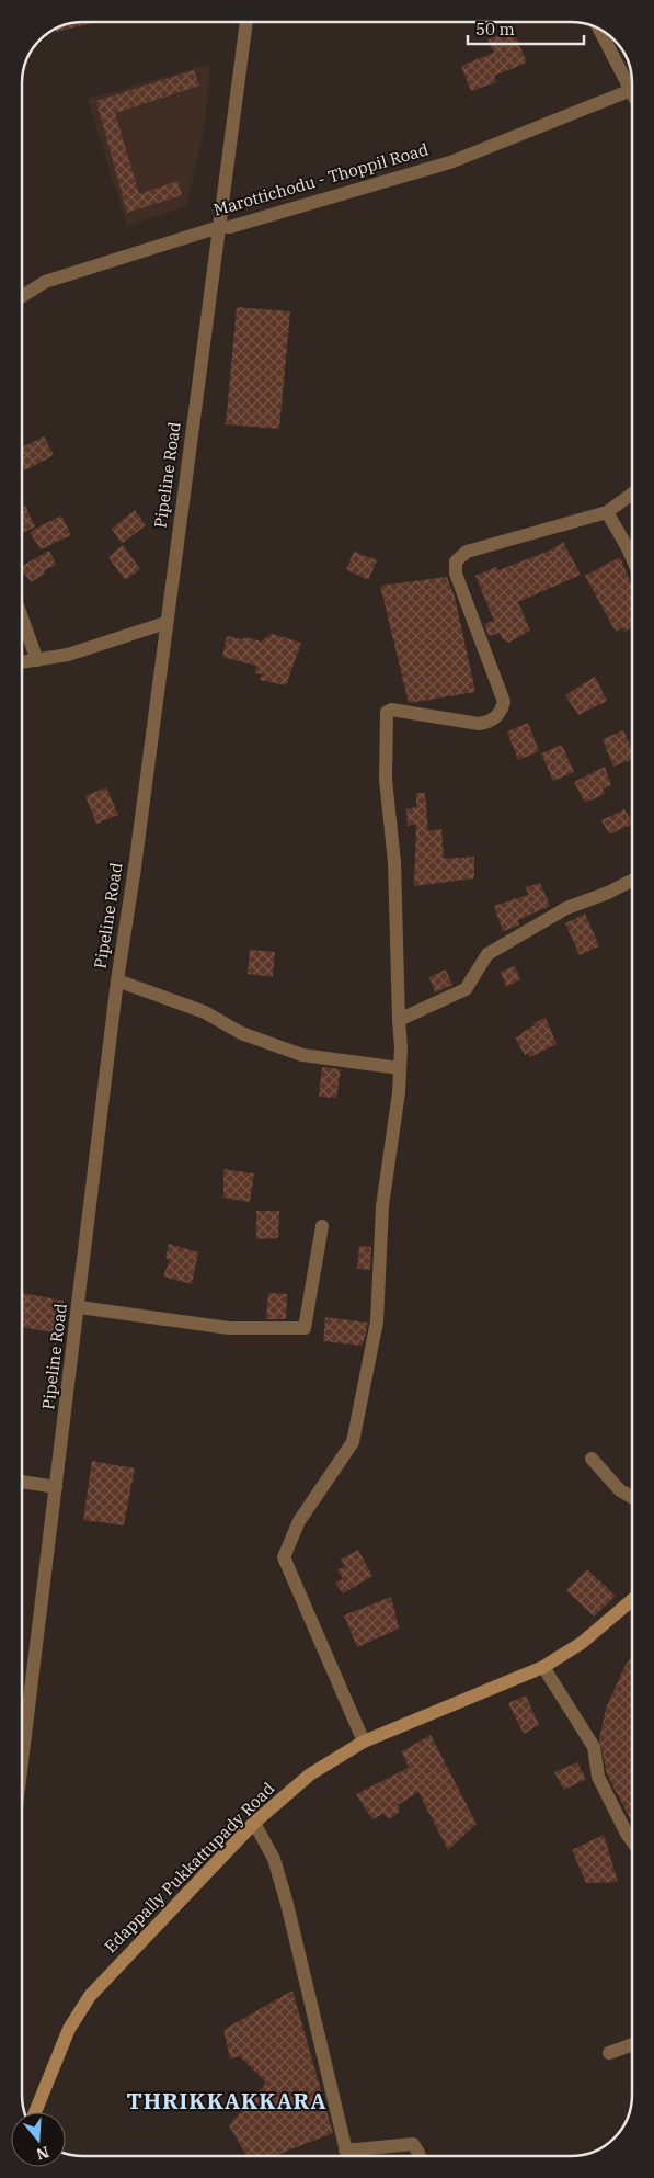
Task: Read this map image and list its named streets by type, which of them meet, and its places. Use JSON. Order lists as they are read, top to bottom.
{
  "streets": {
    "main road": ["Edappally Pukkattupady Road"],
    "street": ["Marottichodu - Thoppil Road", "Pipeline Road"]
  },
  "crossings": [
    ["Marottichodu - Thoppil Road", "Pipeline Road"]
  ],
  "districts": ["THRIKKAKKARA"],
  "scale_bar": "50 m",
  "north": "bottom"
}
